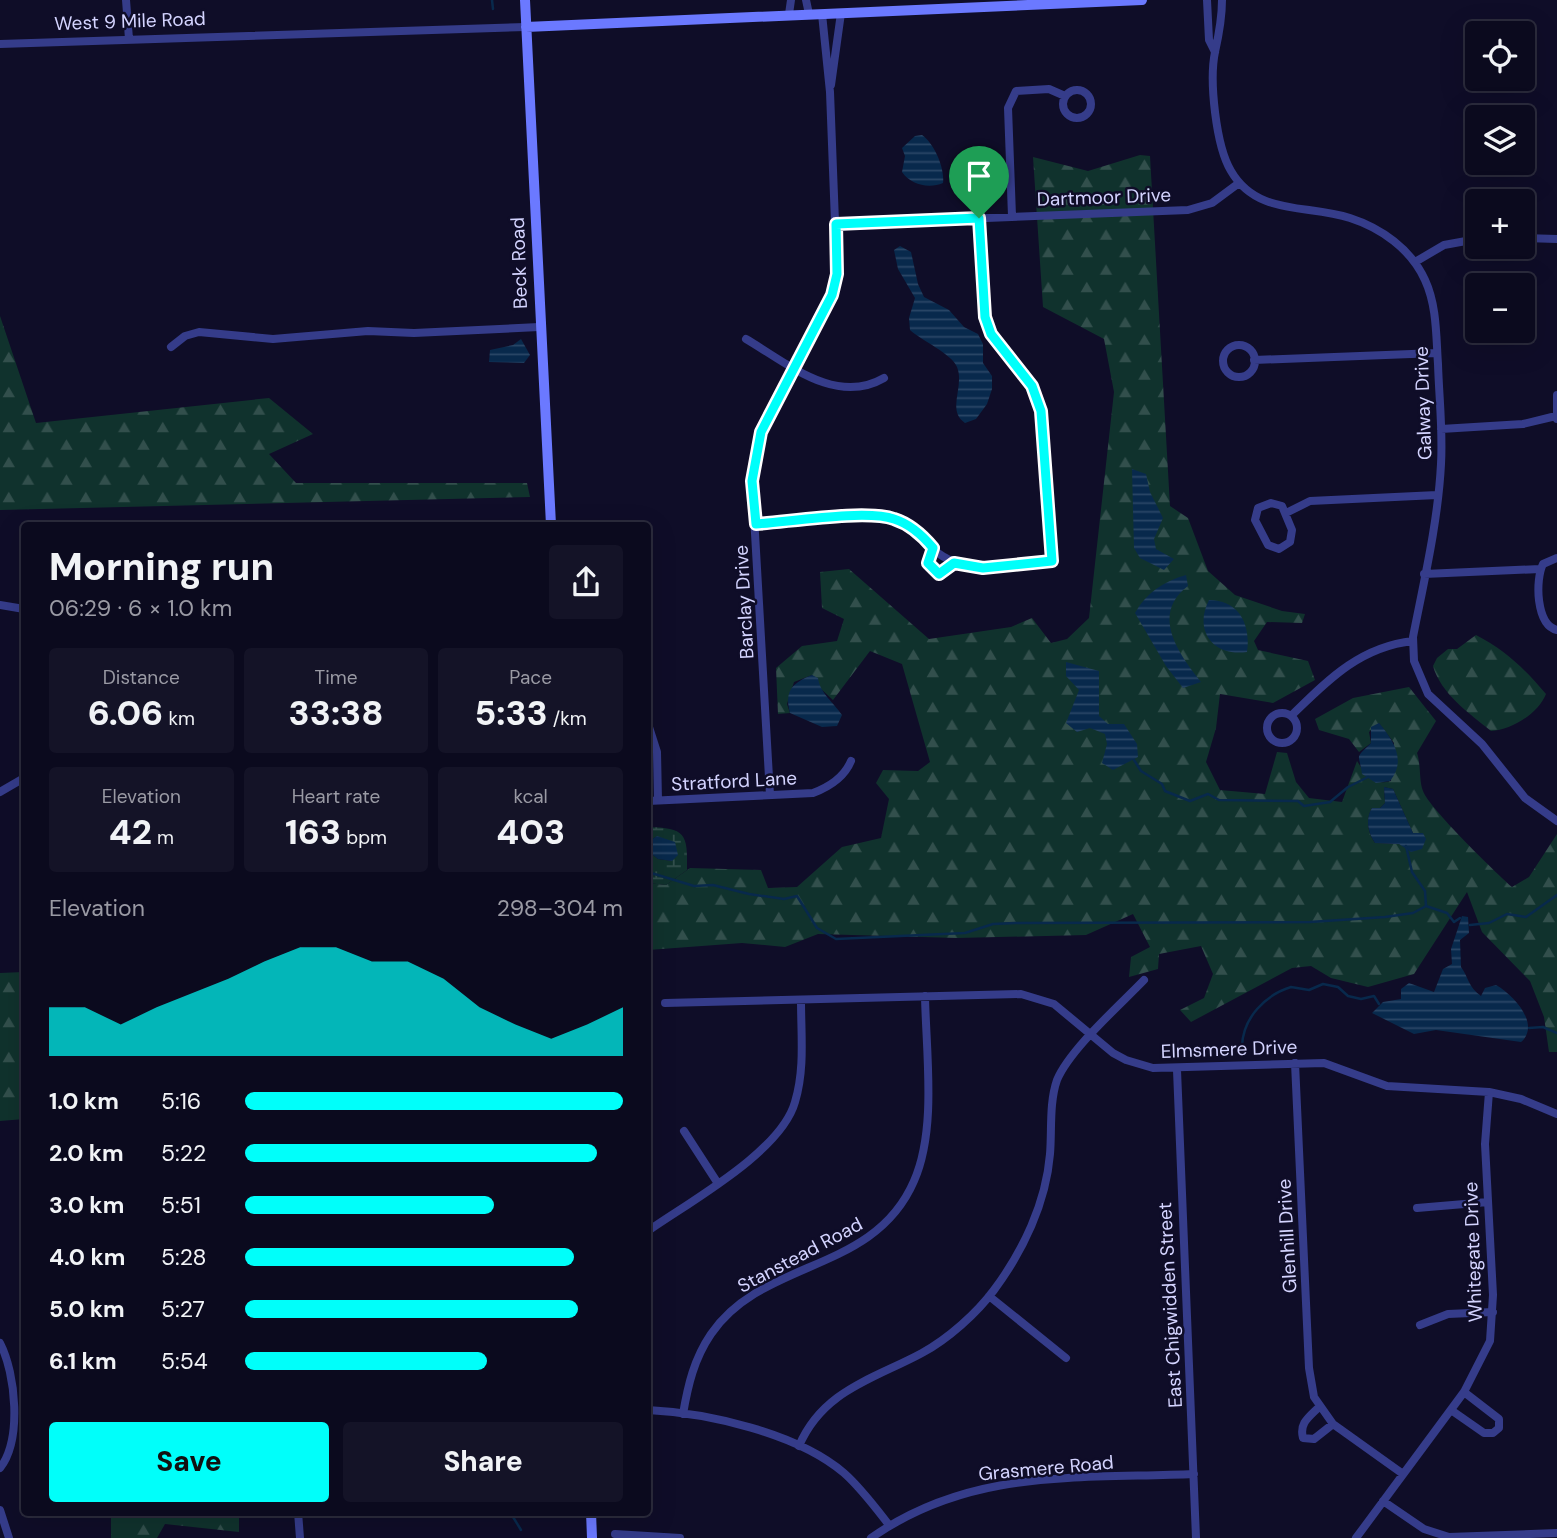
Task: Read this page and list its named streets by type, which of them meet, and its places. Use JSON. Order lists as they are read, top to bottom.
{
  "streets": {
    "street": [
      "West 9 Mile Road",
      "Dartmoor Drive",
      "Beck Road",
      "Galway Drive",
      "Barclay Drive",
      "Stratford Lane",
      "Elmsmere Drive",
      "Glenhill Drive",
      "Whitegate Drive",
      "Stanstead Road",
      "East Chigwidden Street",
      "Grasmere Road"
    ]
  },
  "crossings": [
    ["West 9 Mile Road", "Beck Road"],
    ["West 9 Mile Road", "Barclay Drive"],
    ["Dartmoor Drive", "Galway Drive"],
    ["Dartmoor Drive", "Barclay Drive"],
    ["Barclay Drive", "Stratford Lane"],
    ["Elmsmere Drive", "Glenhill Drive"],
    ["Elmsmere Drive", "Whitegate Drive"],
    ["Elmsmere Drive", "Stanstead Road"],
    ["Elmsmere Drive", "East Chigwidden Street"],
    ["Glenhill Drive", "Whitegate Drive"],
    ["East Chigwidden Street", "Grasmere Road"]
  ],
  "page": {
    "map_buttons": ["+", "−"],
    "heading": ["Morning run", "06:29 · 6 × 1.0 km"],
    "stats": [
      ["Distance", "6.06 km"],
      ["Time", "33:38"],
      ["Pace", "5:33 /km"],
      ["Elevation", "42 m"],
      ["Heart rate", "163 bpm"],
      ["kcal", "403"]
    ],
    "chart": ["Elevation", "298–304 m"],
    "list": [
      {
        "name": "1.0 km",
        "note": "5:16"
      },
      {
        "name": "2.0 km",
        "note": "5:22"
      },
      {
        "name": "3.0 km",
        "note": "5:51"
      },
      {
        "name": "4.0 km",
        "note": "5:28"
      },
      {
        "name": "5.0 km",
        "note": "5:27"
      },
      {
        "name": "6.1 km",
        "note": "5:54"
      }
    ],
    "buttons": ["Save", "Share"]
  }
}
